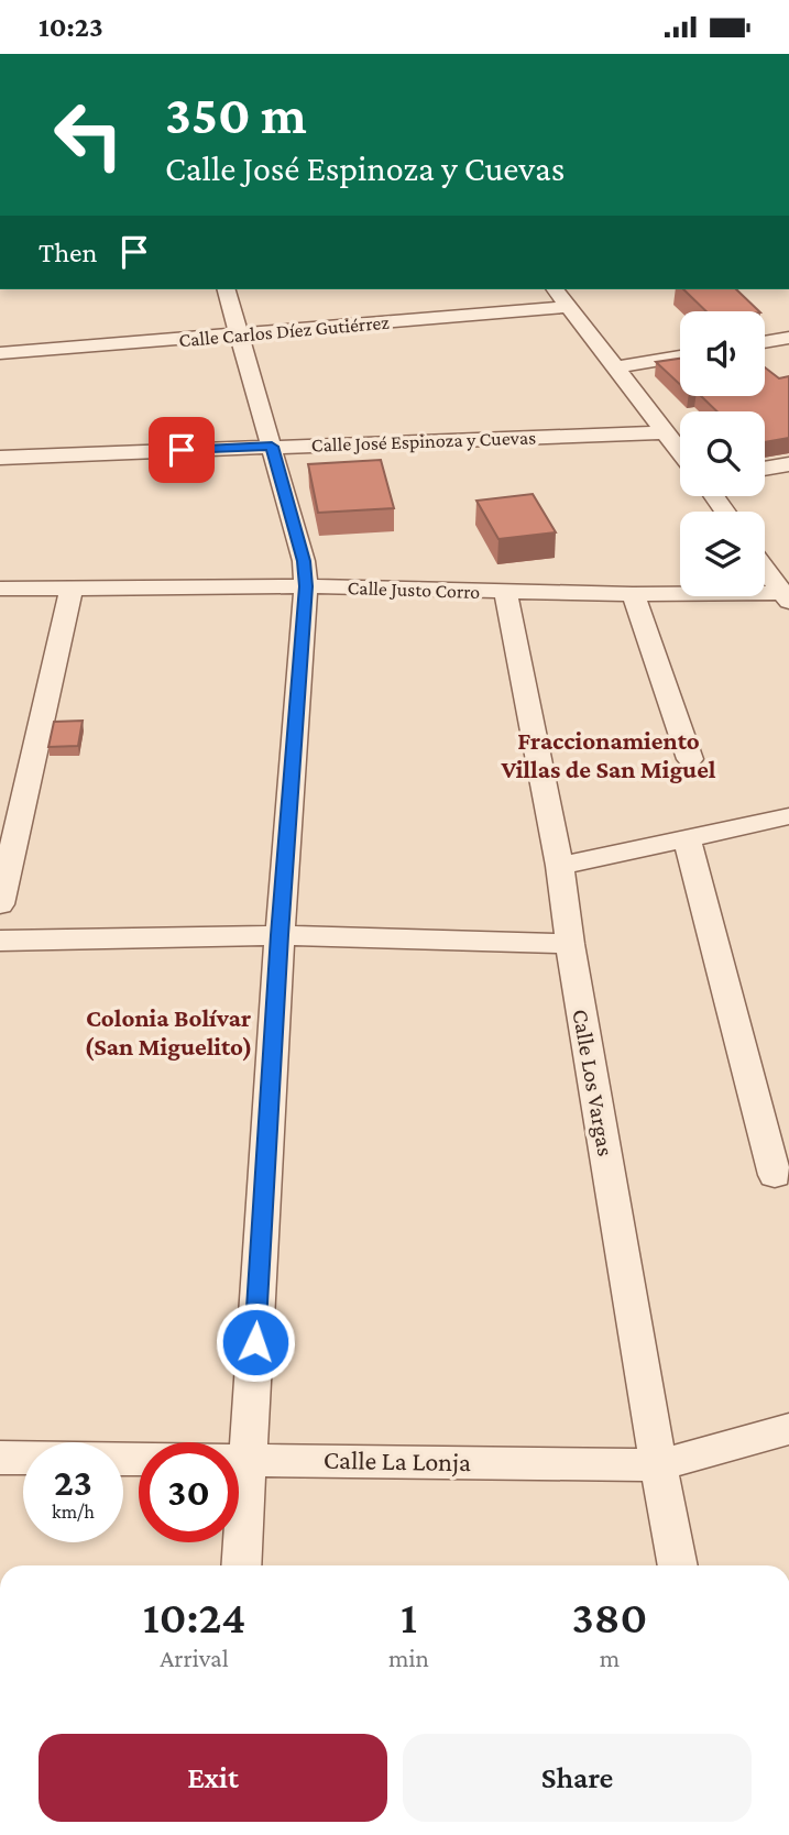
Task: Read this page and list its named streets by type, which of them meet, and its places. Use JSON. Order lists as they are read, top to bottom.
{
  "streets": {
    "street": [
      "Calle Carlos Díez Gutiérrez",
      "Calle José Espinoza y Cuevas",
      "Calle Justo Corro",
      "Calle Los Vargas",
      "Calle La Lonja"
    ]
  },
  "crossings": [
    ["Calle Justo Corro", "Calle Los Vargas"],
    ["Calle Los Vargas", "Calle La Lonja"]
  ],
  "districts": ["Fraccionamiento Villas de San Miguel", "Colonia Bolívar (San Miguelito)"],
  "page": {
    "status": "10:23",
    "turn": ["350 m", "Calle José Espinoza y Cuevas"],
    "then": "Then",
    "speed": "23 km/h",
    "limit": "30",
    "eta": [
      "10:24",
      "Arrival",
      "1",
      "min",
      "380",
      "m"
    ],
    "buttons": ["Exit", "Share"]
  }
}
